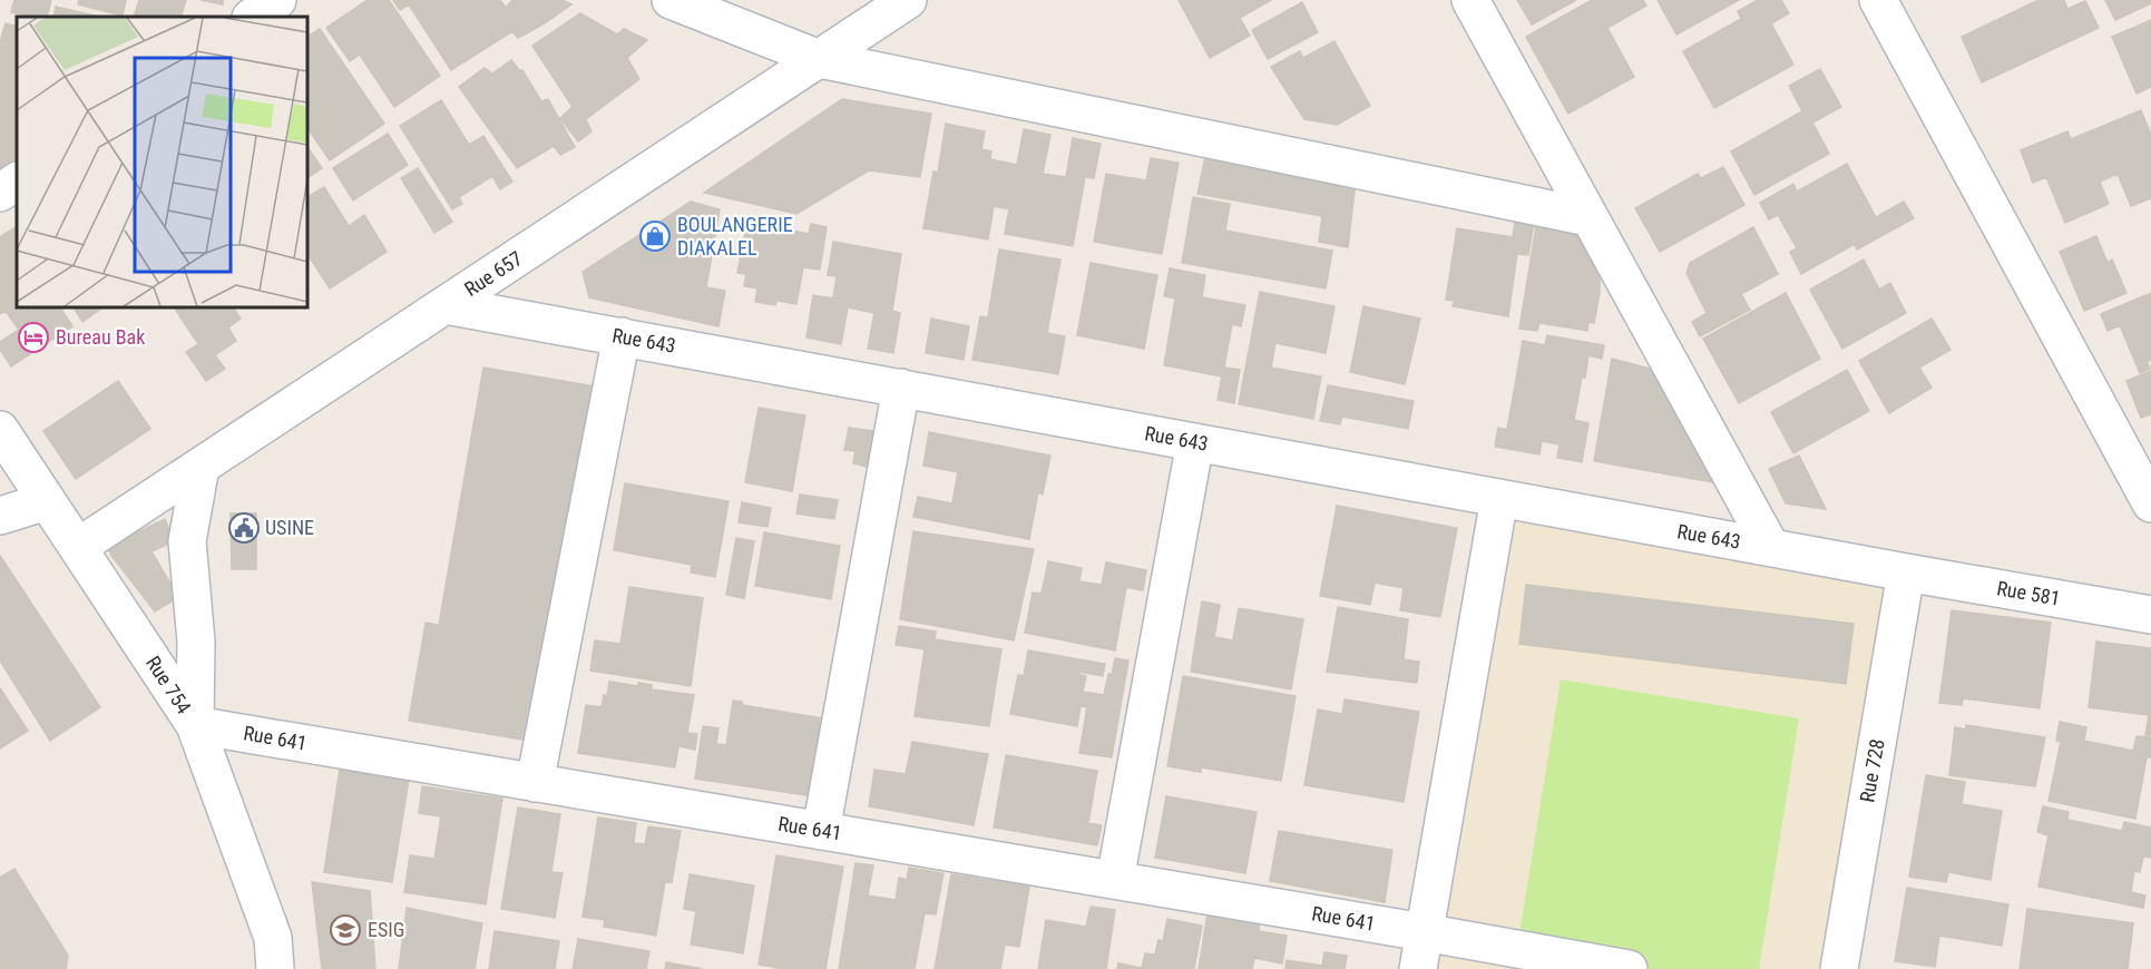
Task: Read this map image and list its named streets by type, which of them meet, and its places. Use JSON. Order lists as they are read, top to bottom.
{
  "streets": {
    "street": [
      "Rue 657",
      "Rue 643",
      "Rue 581",
      "Rue 754",
      "Rue 641",
      "Rue 728"
    ]
  },
  "crossings": [
    ["Rue 657", "Rue 643"],
    ["Rue 657", "Rue 754"],
    ["Rue 643", "Rue 581"],
    ["Rue 643", "Rue 728"],
    ["Rue 581", "Rue 728"],
    ["Rue 754", "Rue 641"]
  ],
  "places": {
    "shop": ["BOULANGERIE DIAKALEL"],
    "hotel": ["Bureau Bak"],
    "public building": ["USINE"],
    "school or university": ["ESIG"]
  }
}
